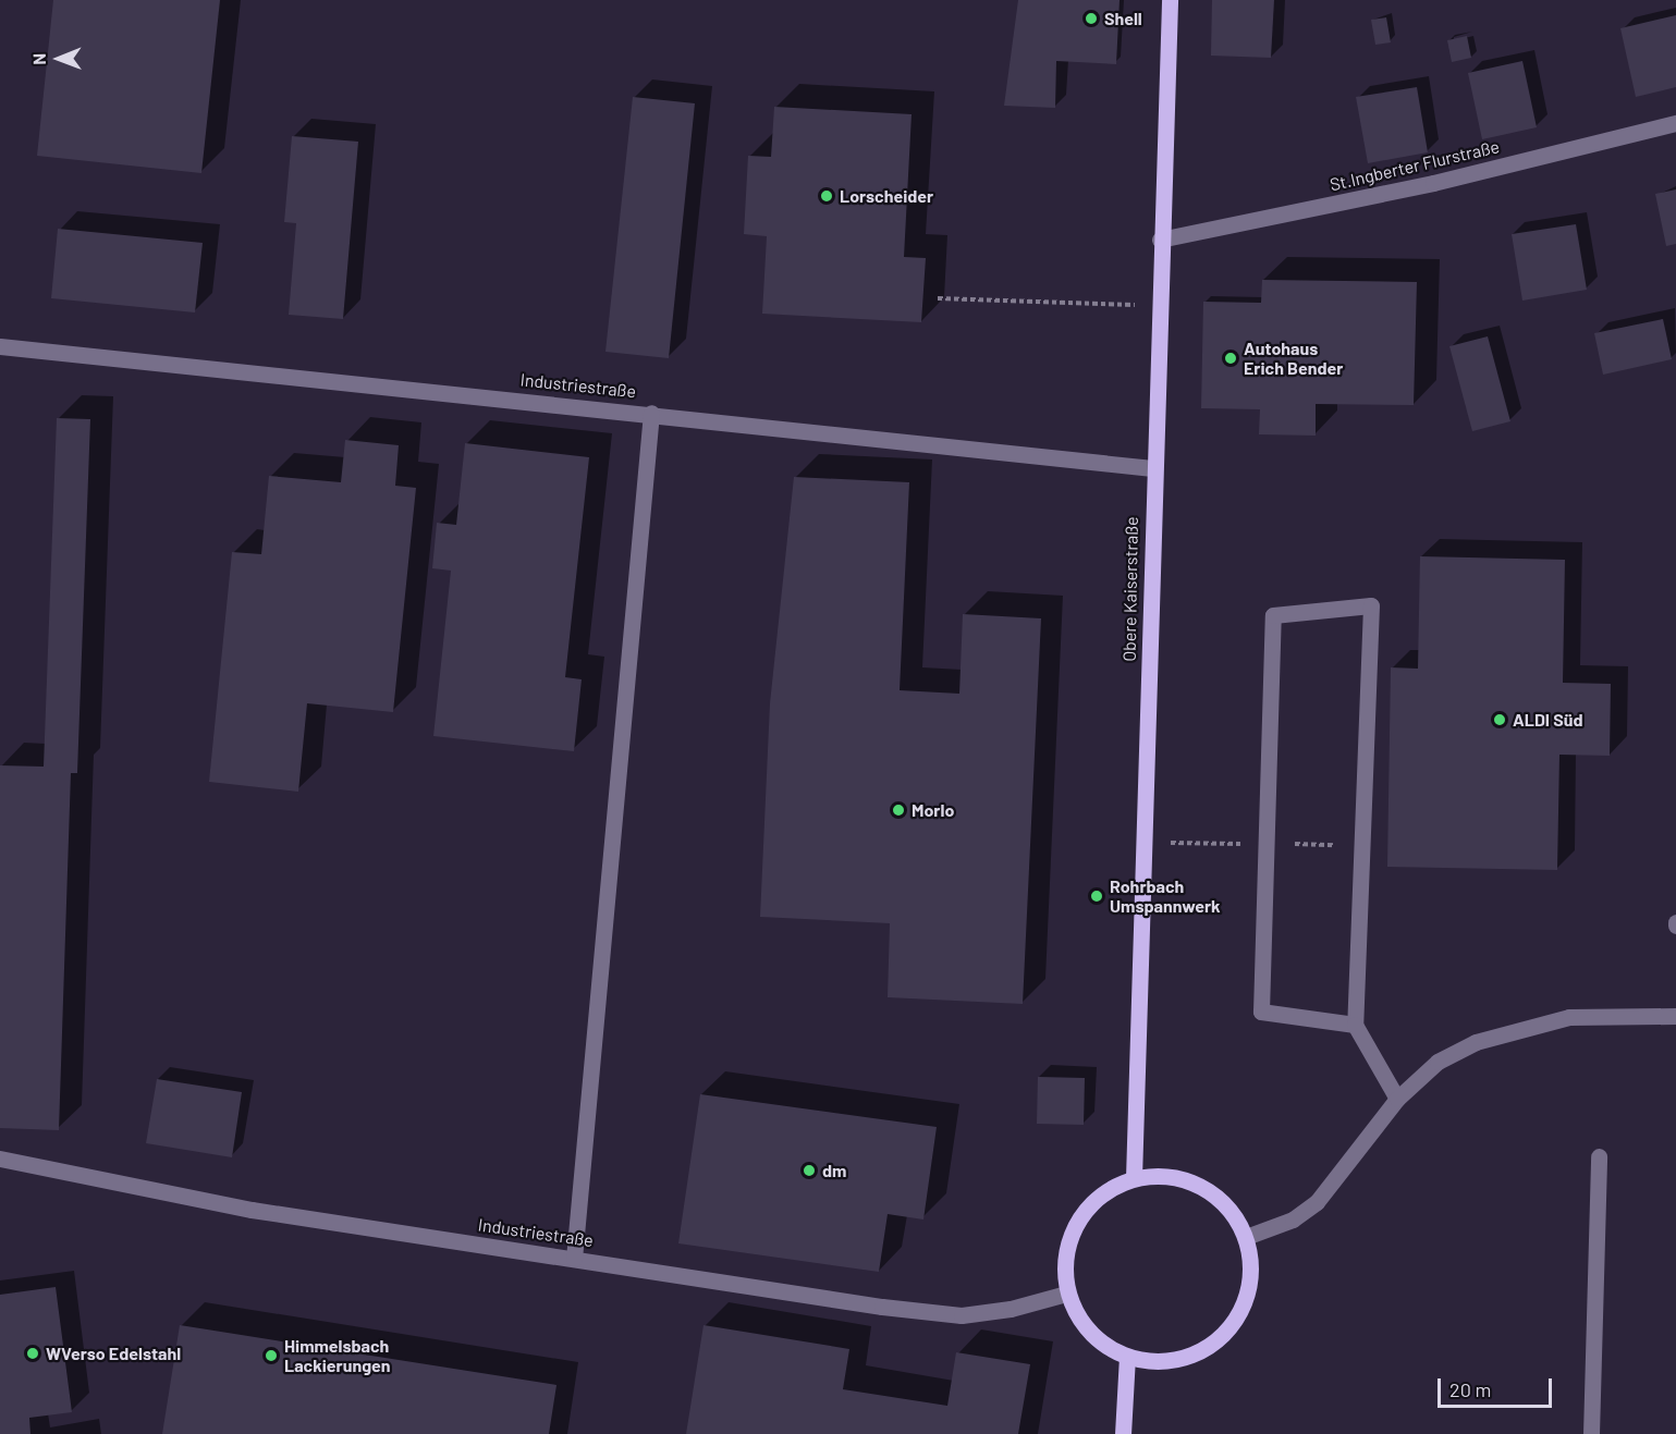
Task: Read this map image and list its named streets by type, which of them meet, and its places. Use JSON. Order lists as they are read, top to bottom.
{
  "streets": {
    "main road": ["Obere Kaiserstraße"],
    "street": ["St.Ingberter Flurstraße", "Industriestraße"]
  },
  "crossings": [
    ["St.Ingberter Flurstraße", "Obere Kaiserstraße"],
    ["Industriestraße", "Obere Kaiserstraße"]
  ],
  "places": [
    "Shell",
    "Lorscheider",
    "Autohaus Erich Bender",
    "ALDI Süd",
    "Morlo",
    "Rohrbach Umspannwerk",
    "dm",
    "WVerso Edelstahl",
    "Himmelsbach Lackierungen"
  ],
  "scale_bar": "20 m",
  "north": "left"
}
